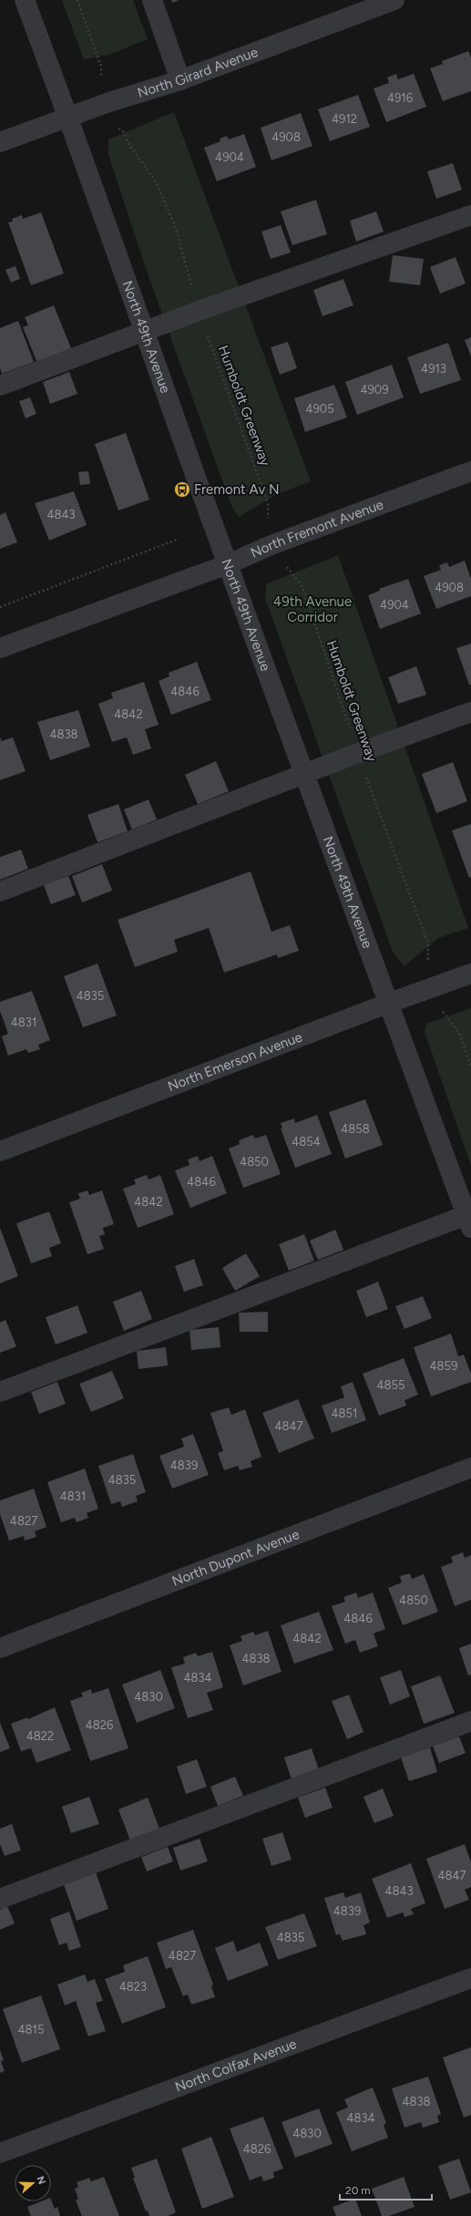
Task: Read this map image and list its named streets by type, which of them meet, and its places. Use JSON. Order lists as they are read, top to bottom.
{
  "streets": {
    "street": [
      "North Girard Avenue",
      "North 49th Avenue",
      "North Fremont Avenue",
      "North Emerson Avenue",
      "North Dupont Avenue",
      "North Colfax Avenue"
    ],
    "path": ["Humboldt Greenway"]
  },
  "crossings": [
    ["North Girard Avenue", "North 49th Avenue"],
    ["North 49th Avenue", "North Fremont Avenue"],
    ["North 49th Avenue", "North Emerson Avenue"],
    ["Humboldt Greenway", "North Fremont Avenue"],
    ["Humboldt Greenway", "North Emerson Avenue"]
  ],
  "parks": ["49th Avenue Corridor"],
  "places": {
    "bus stop": ["Fremont Av N"]
  },
  "house_numbers": [
    "4916",
    "4912",
    "4908",
    "4904",
    "4913",
    "4909",
    "4905",
    "4843",
    "4908",
    "4904",
    "4846",
    "4842",
    "4838",
    "4835",
    "4831",
    "4858",
    "4854",
    "4850",
    "4846",
    "4842",
    "4859",
    "4855",
    "4851",
    "4847",
    "4839",
    "4835",
    "4831",
    "4827",
    "4850",
    "4846",
    "4842",
    "4838",
    "4834",
    "4830",
    "4826",
    "4822",
    "4847",
    "4843",
    "4839",
    "4835",
    "4827",
    "4823",
    "4815",
    "4838",
    "4834",
    "4830",
    "4826"
  ],
  "scale_bar": "20 m",
  "north": "right"
}
